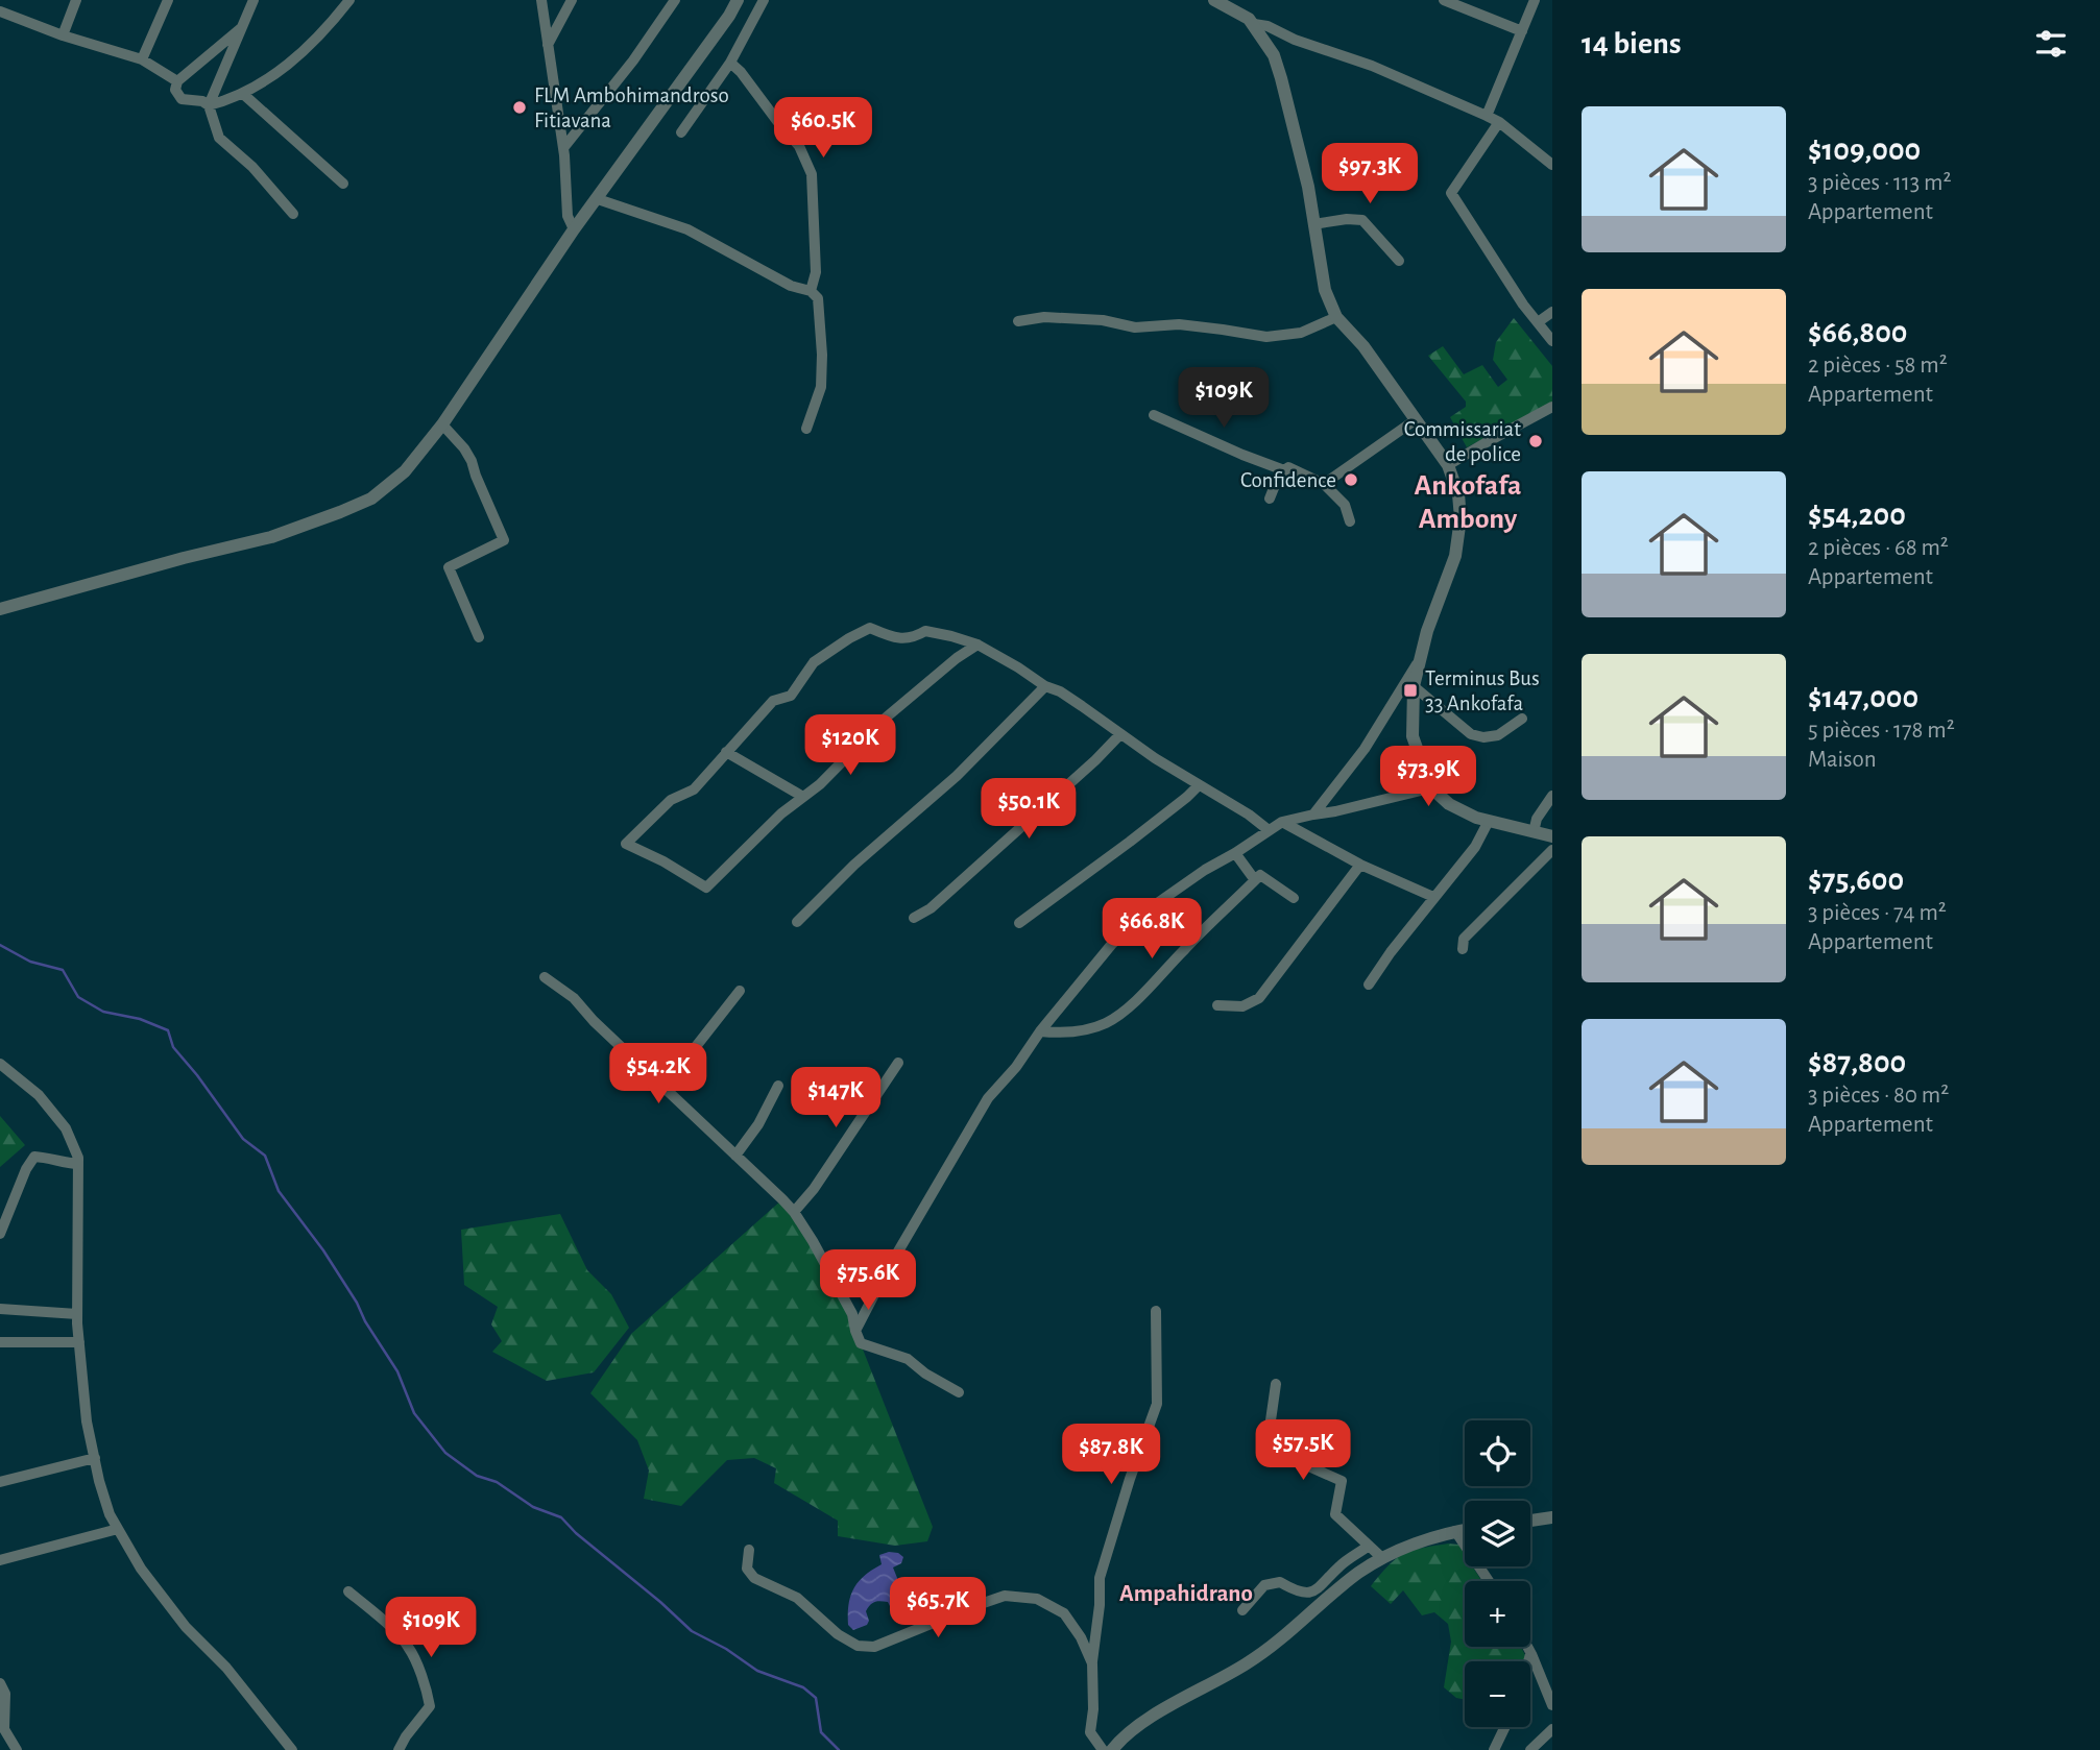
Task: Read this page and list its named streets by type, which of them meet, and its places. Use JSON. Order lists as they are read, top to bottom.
{
  "districts": ["Ankofafa Ambony", "Ampahidrano"],
  "places": {
    "other": ["FLM Ambohimandroso Fitiavana", "Commissariat de police", "Confidence"],
    "transit": ["Terminus Bus 33 Ankofafa"]
  },
  "page": {
    "heading": "14 biens",
    "list": [
      {
        "name": "$109,000",
        "note": "3 pièces · 113 m² · Appartement"
      },
      {
        "name": "$66,800",
        "note": "2 pièces · 58 m² · Appartement"
      },
      {
        "name": "$54,200",
        "note": "2 pièces · 68 m² · Appartement"
      },
      {
        "name": "$147,000",
        "note": "5 pièces · 178 m² · Maison"
      },
      {
        "name": "$75,600",
        "note": "3 pièces · 74 m² · Appartement"
      },
      {
        "name": "$87,800",
        "note": "3 pièces · 80 m² · Appartement"
      }
    ],
    "price": [
      "$60.5K",
      "$97.3K",
      "$109K",
      "$120K",
      "$73.9K",
      "$50.1K",
      "$66.8K",
      "$54.2K",
      "$147K",
      "$75.6K",
      "$57.5K",
      "$87.8K",
      "$65.7K",
      "$109K"
    ],
    "map_buttons": ["+", "−"]
  }
}
